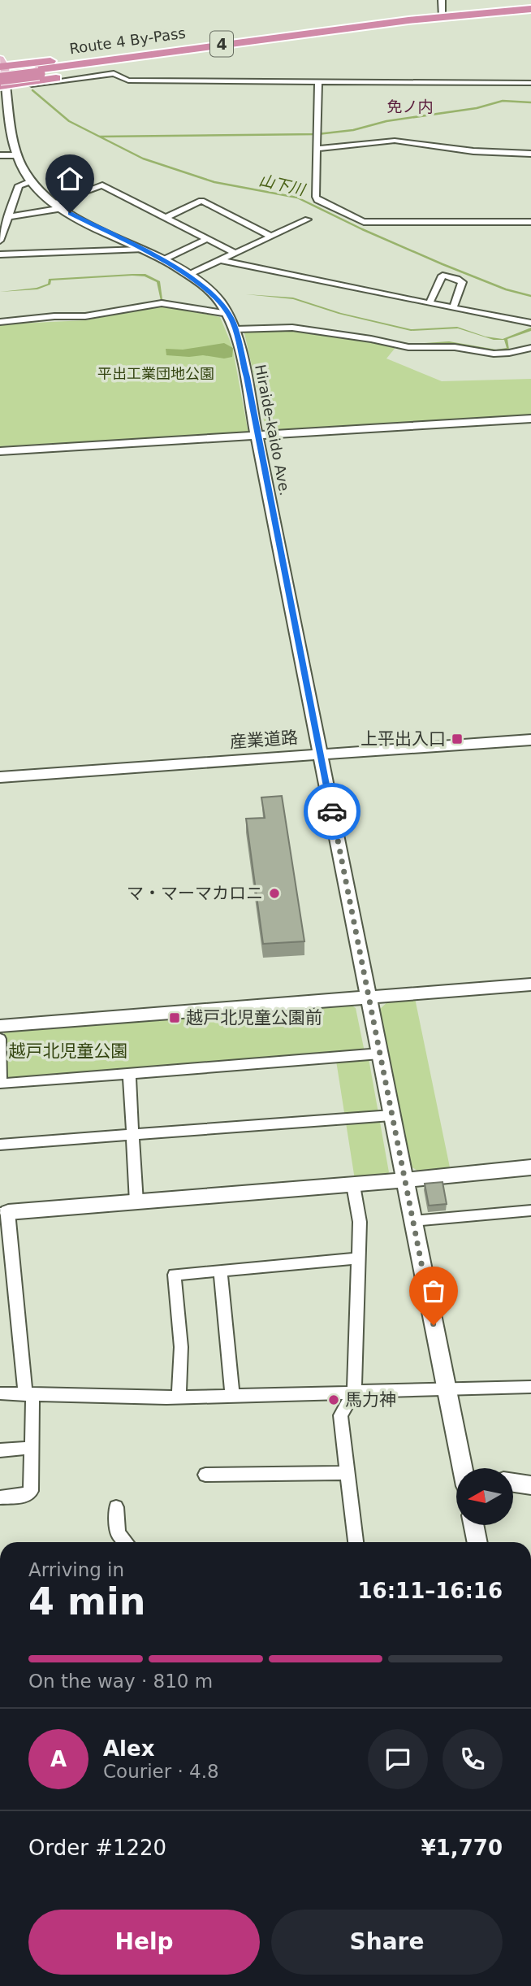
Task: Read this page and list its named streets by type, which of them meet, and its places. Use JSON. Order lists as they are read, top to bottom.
{
  "streets": {
    "highway": ["Route 4 By-Pass", "4"],
    "street": ["Hiraide-kaido Ave.", "産業道路"]
  },
  "crossings": [
    ["Route 4 By-Pass", "Hiraide-kaido Ave."],
    ["Hiraide-kaido Ave.", "産業道路"]
  ],
  "districts": ["免ノ内"],
  "water": ["山下川"],
  "parks": ["平出工業団地公園", "越戸北児童公園"],
  "places": {
    "transit": ["上平出入口", "越戸北児童公園前"],
    "other": ["マ・マーマカロニ", "馬力神"]
  },
  "north": "left",
  "page": {
    "heading": ["4 min", "Arriving in", "16:11–16:16"],
    "panel": [
      "Alex",
      "Courier · 4.8",
      "Order #1220",
      "¥1,770"
    ],
    "bar": "On the way · 810 m",
    "round": "A",
    "buttons": ["Help", "Share"]
  }
}
